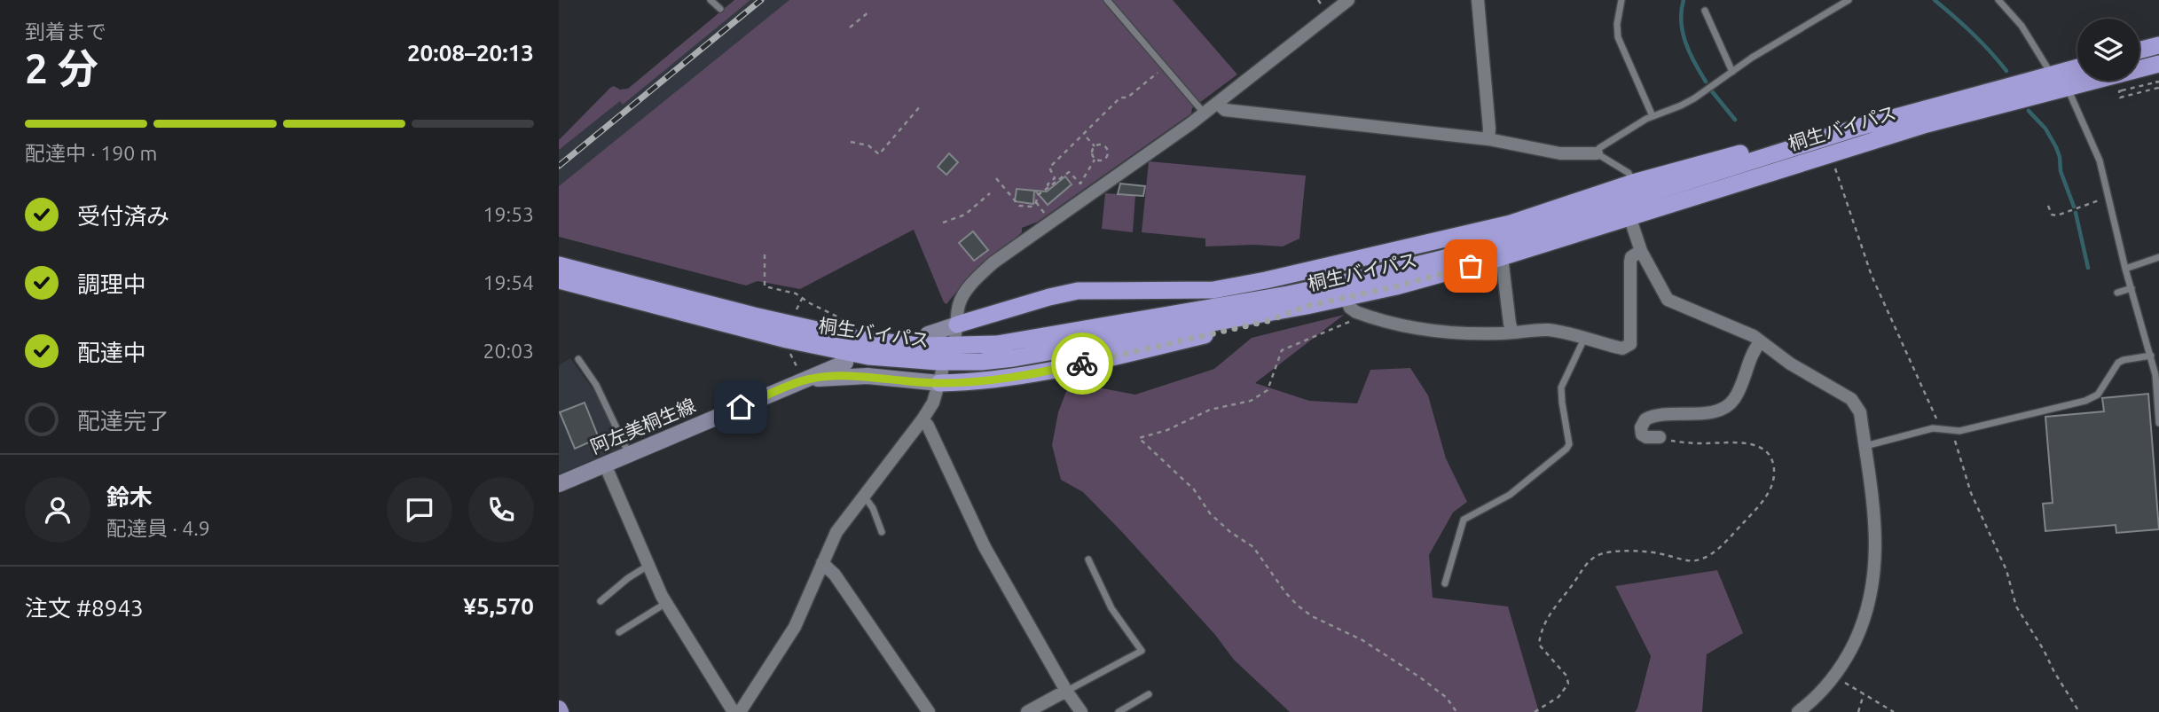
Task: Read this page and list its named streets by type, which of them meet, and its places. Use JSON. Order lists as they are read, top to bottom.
{
  "streets": {
    "highway": ["桐生バイパス"],
    "main road": ["阿左美桐生線"]
  },
  "page": {
    "heading": ["2 分", "到着まで", "20:08–20:13"],
    "panel": [
      "鈴木",
      "配達員 · 4.9",
      "注文 #8943",
      "¥5,570"
    ],
    "bar": "配達中 · 190 m",
    "list": [
      ["受付済み", "19:53"],
      ["調理中", "19:54"],
      ["配達中", "20:03"],
      "配達完了"
    ]
  }
}
